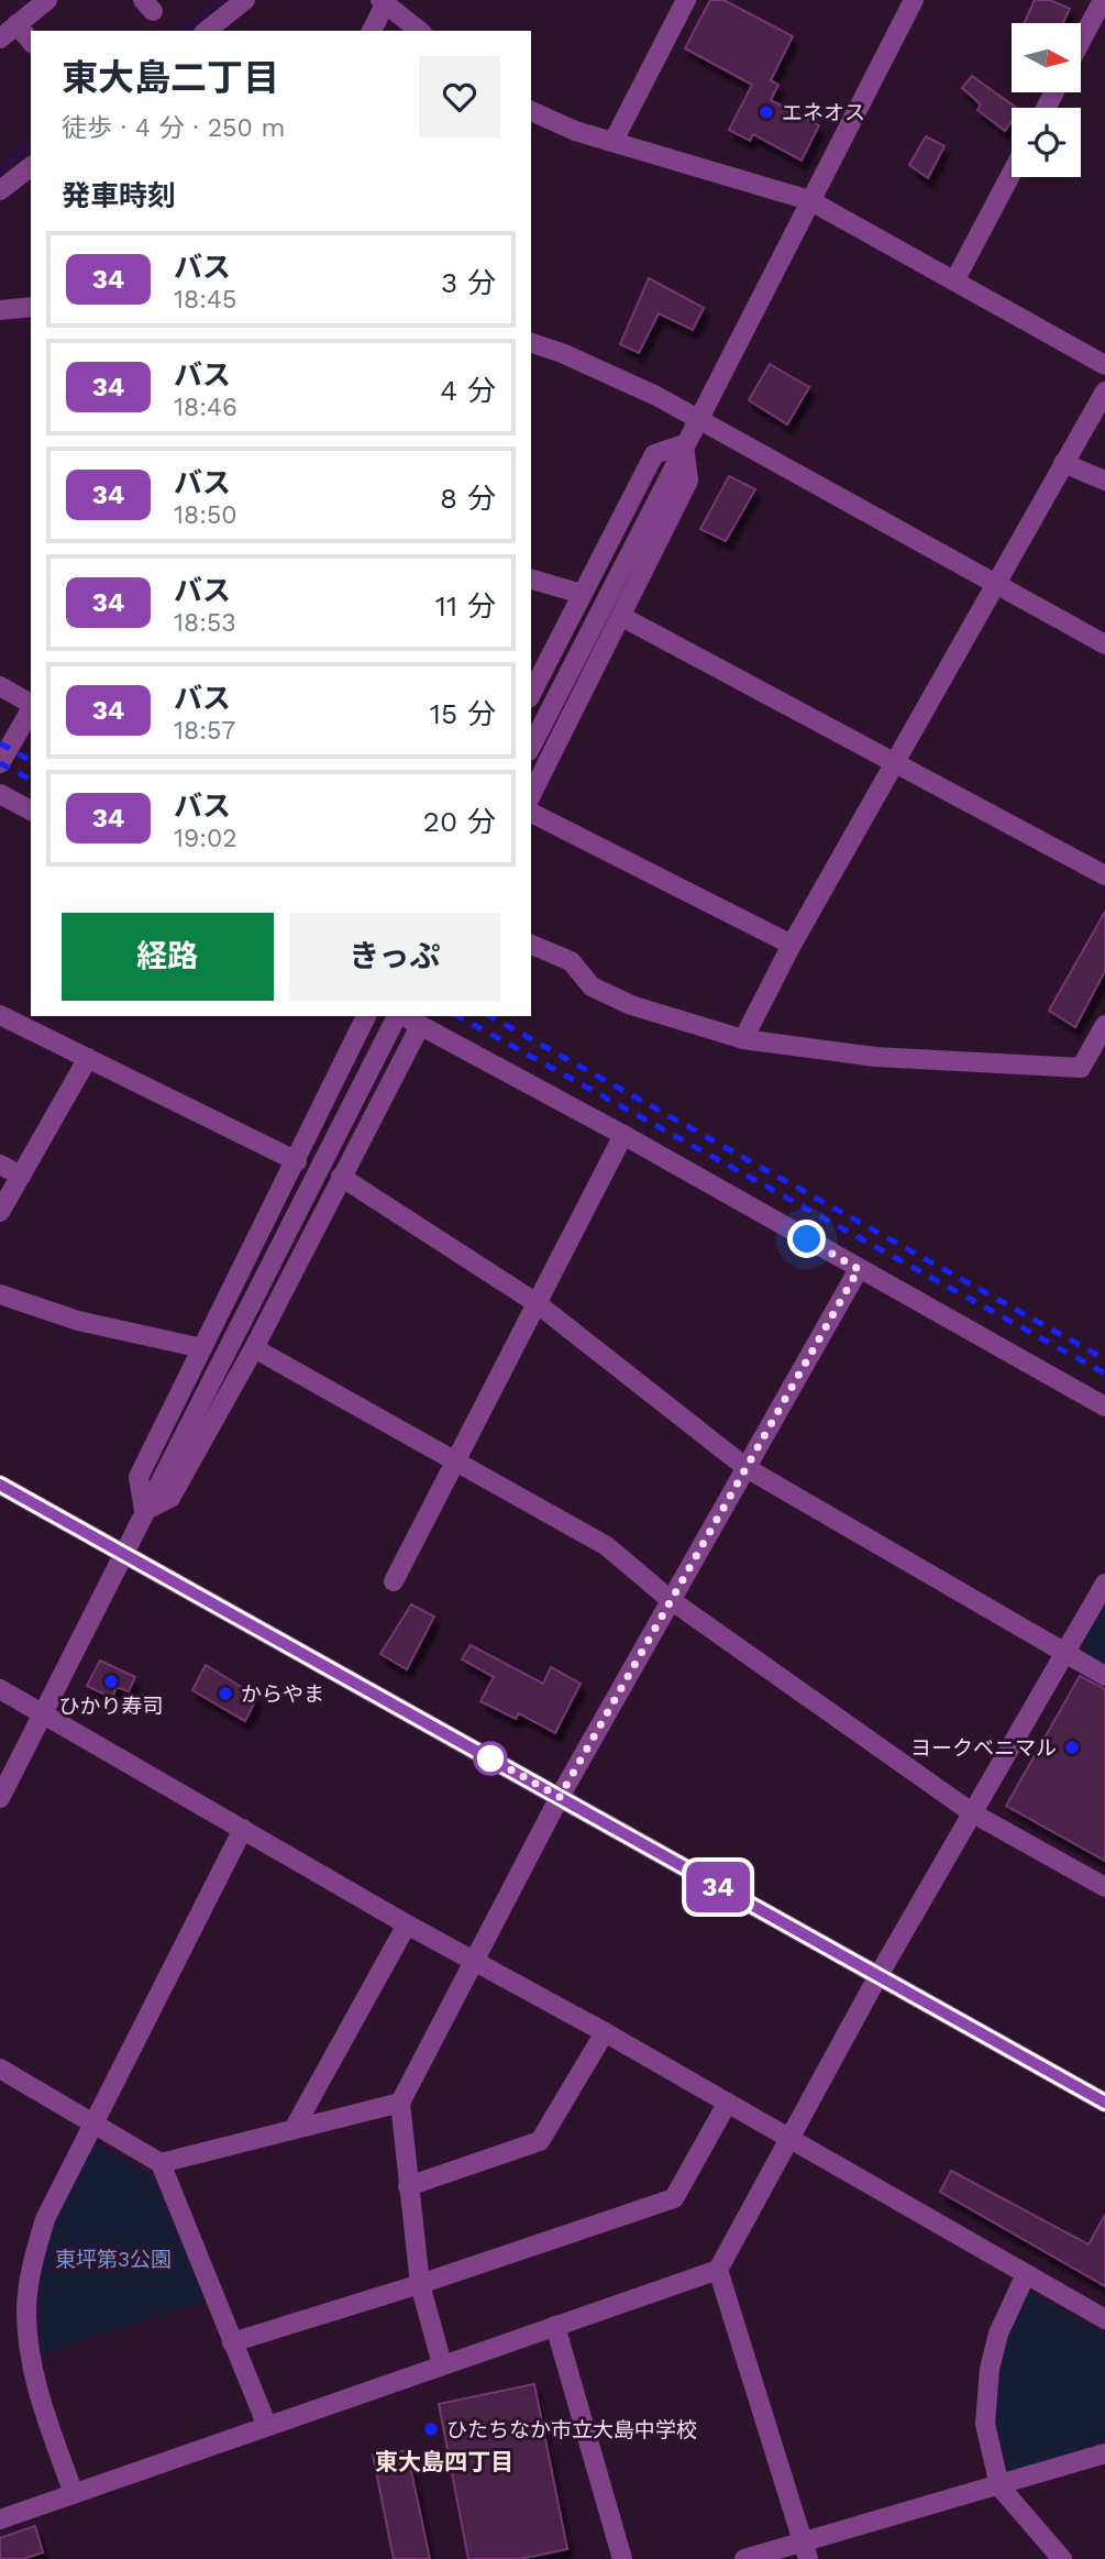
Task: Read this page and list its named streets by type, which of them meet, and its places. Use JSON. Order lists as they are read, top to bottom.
{
  "districts": ["東大島四丁目"],
  "parks": ["東坪第3公園"],
  "places": [
    "エネオス",
    "ひかり寿司",
    "からやま",
    "ヨークベニマル",
    "ひたちなか市立大島中学校"
  ],
  "lines": ["bus line 34"],
  "north": "right",
  "page": {
    "on_map": "34",
    "heading": [
      ["東大島二丁目", "徒歩 · 4 分 · 250 m"],
      "発車時刻"
    ],
    "list": [
      {
        "mark": "34",
        "name": "バス",
        "note": "18:45",
        "value": "3 分"
      },
      {
        "mark": "34",
        "name": "バス",
        "note": "18:46",
        "value": "4 分"
      },
      {
        "mark": "34",
        "name": "バス",
        "note": "18:50",
        "value": "8 分"
      },
      {
        "mark": "34",
        "name": "バス",
        "note": "18:53",
        "value": "11 分"
      },
      {
        "mark": "34",
        "name": "バス",
        "note": "18:57",
        "value": "15 分"
      },
      {
        "mark": "34",
        "name": "バス",
        "note": "19:02",
        "value": "20 分"
      }
    ],
    "buttons": ["経路", "きっぷ"]
  }
}
